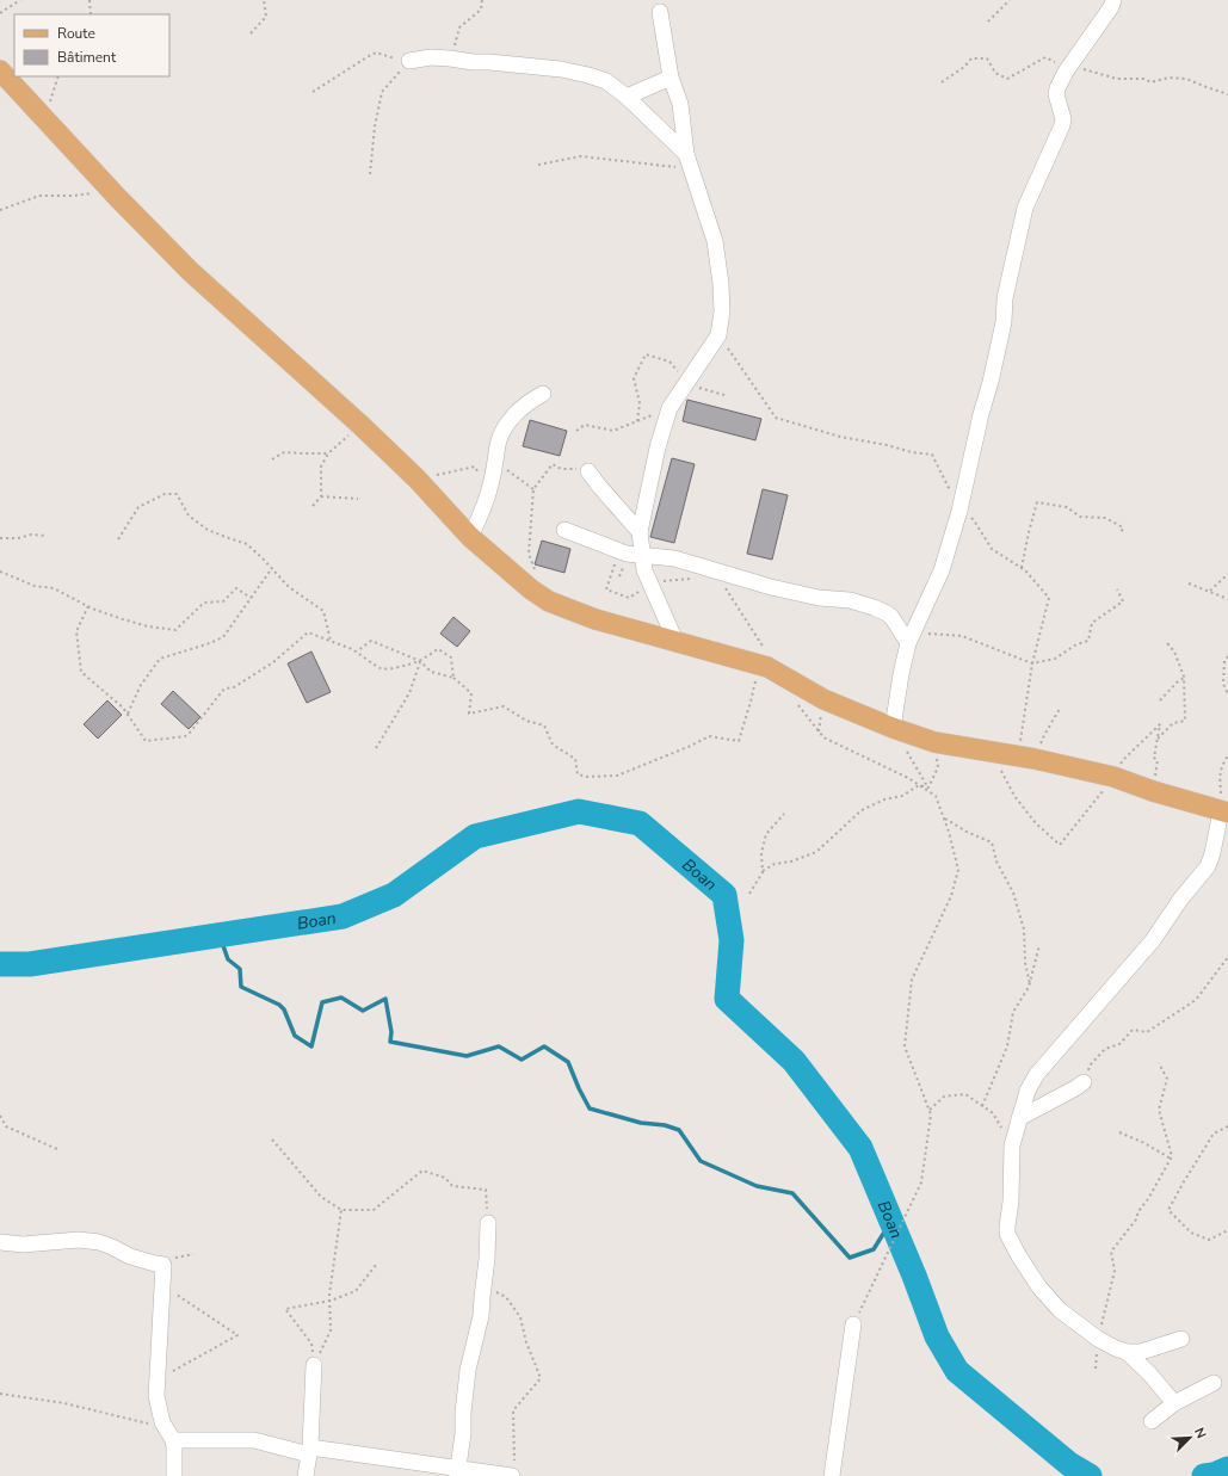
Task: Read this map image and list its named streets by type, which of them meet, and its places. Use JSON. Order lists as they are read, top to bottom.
{
  "water": ["Boan"],
  "legend": ["Route", "Bâtiment"],
  "north": "top right"
}
